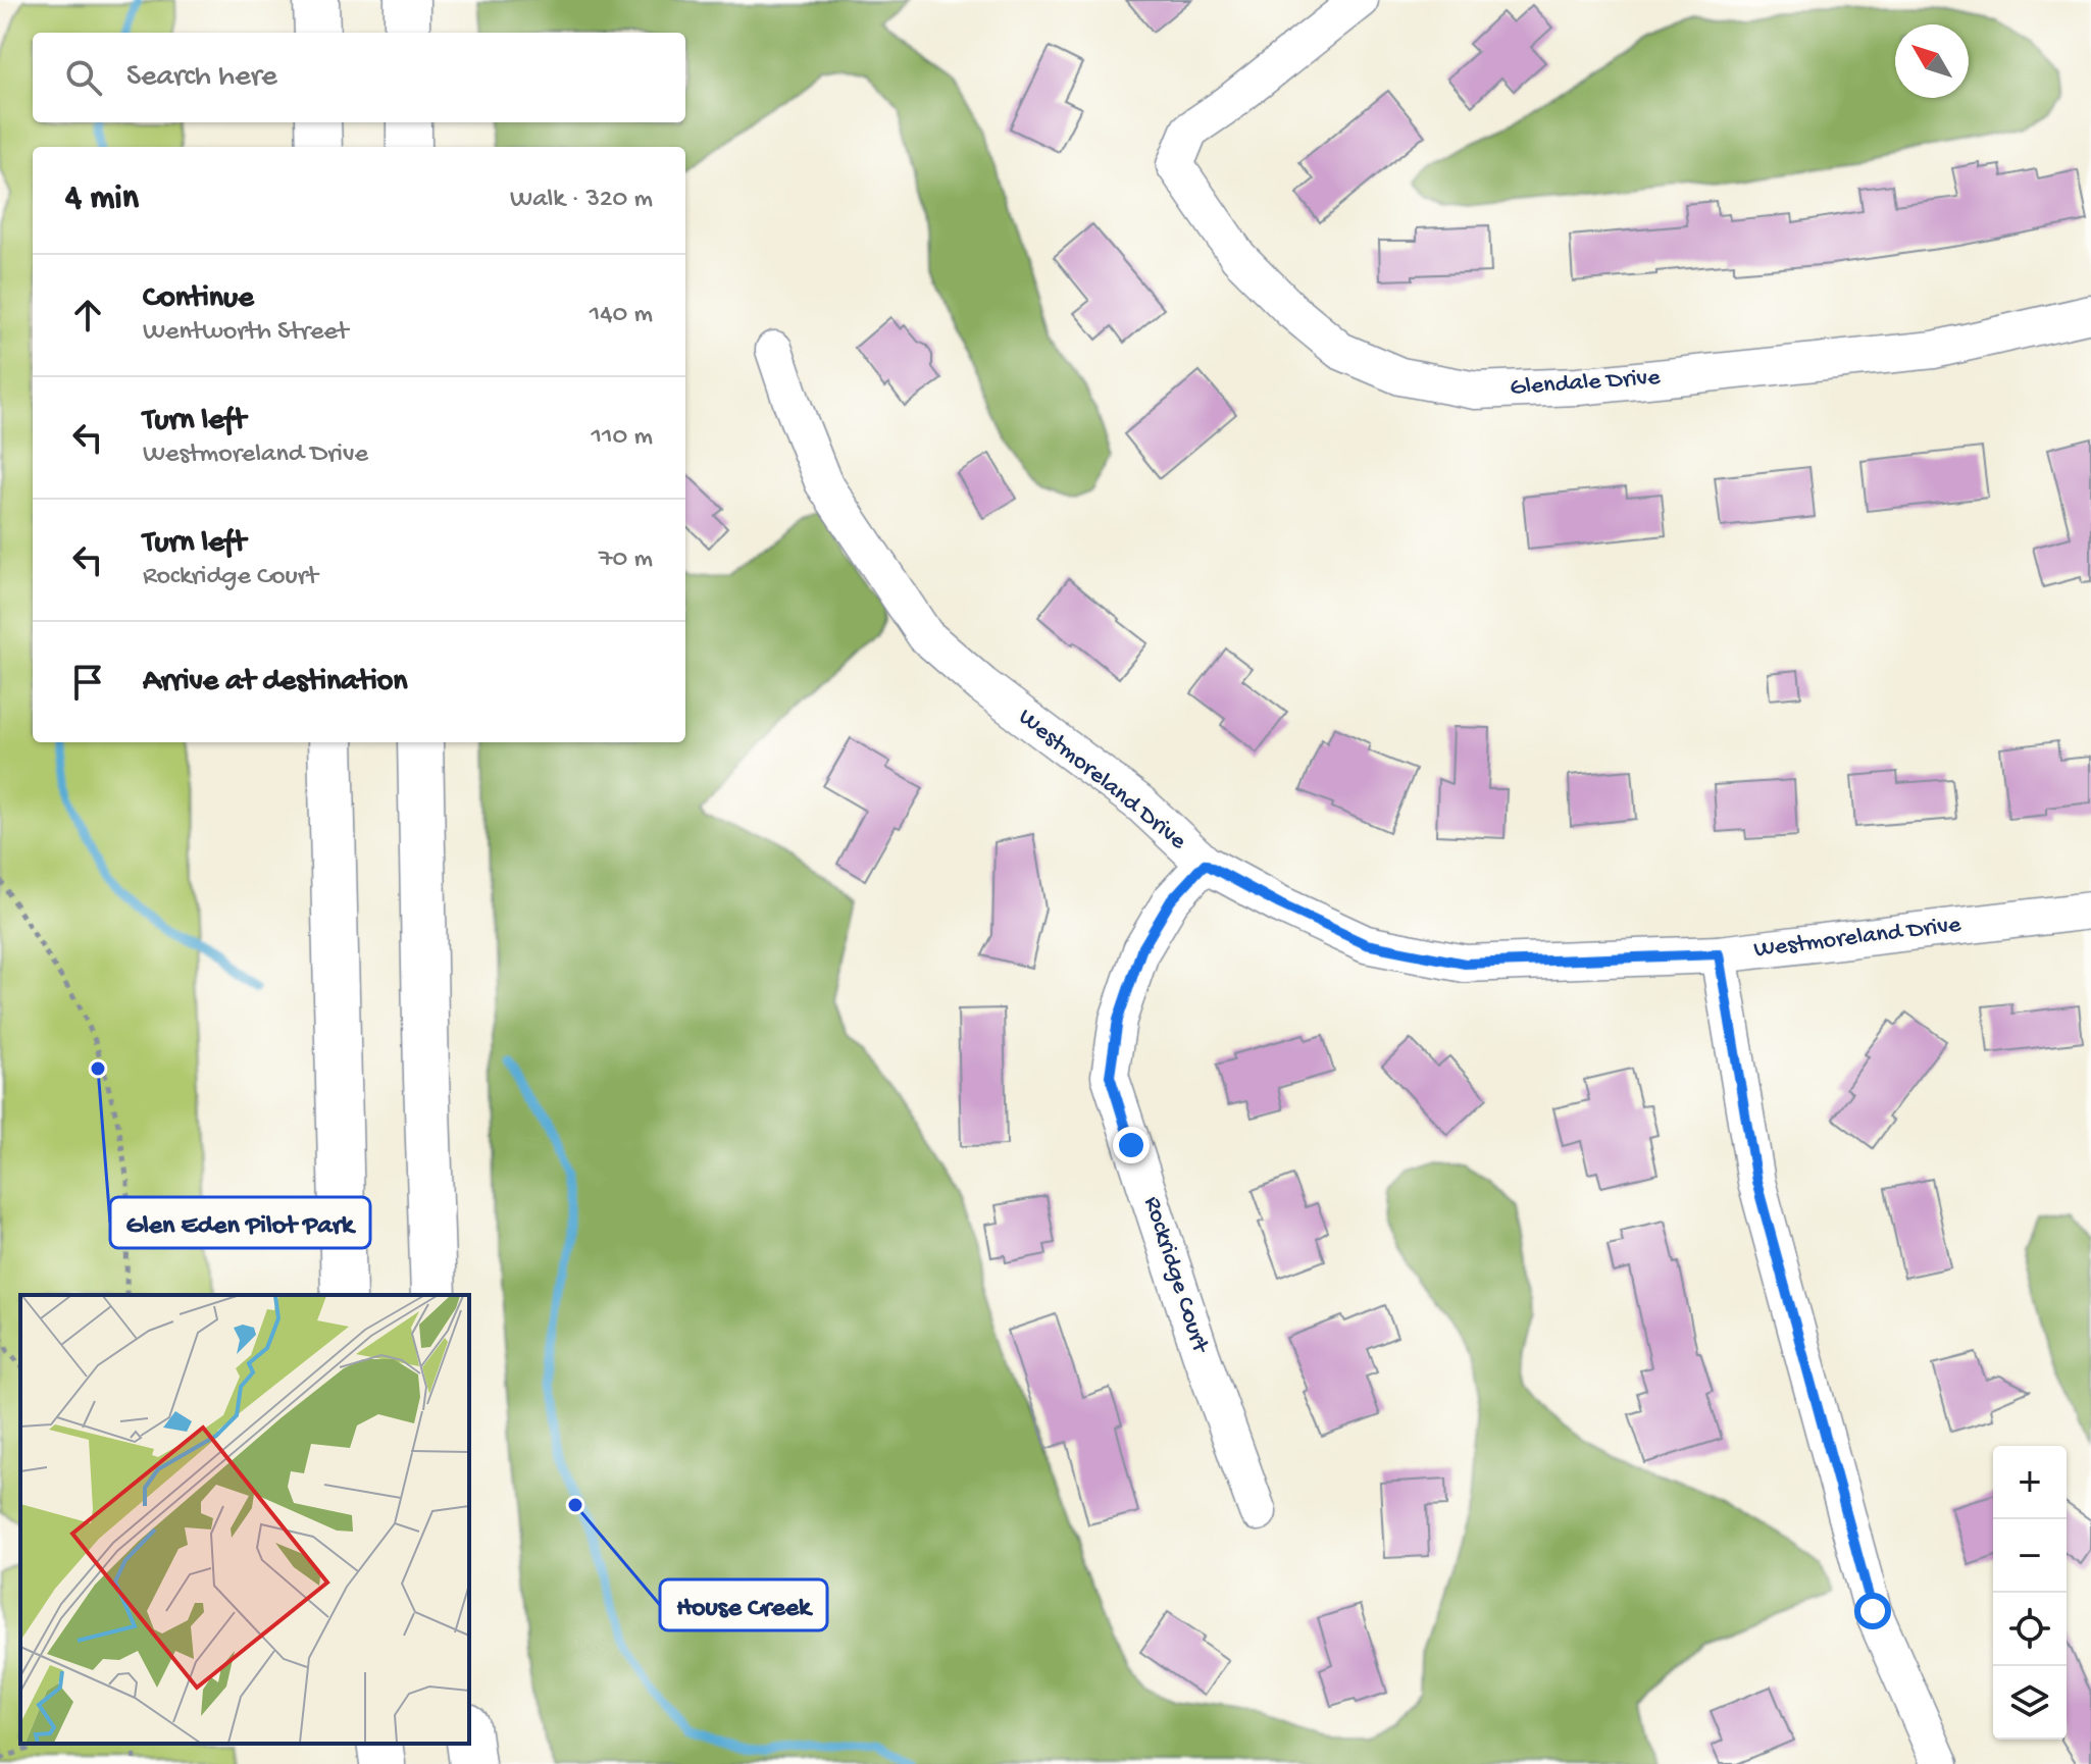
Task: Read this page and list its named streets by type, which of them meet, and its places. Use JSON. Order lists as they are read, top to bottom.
{
  "streets": {
    "street": ["Glendale Drive", "Westmoreland Drive", "Rockridge Court"]
  },
  "crossings": [
    ["Westmoreland Drive", "Rockridge Court"]
  ],
  "places": ["Glen Eden Pilot Park", "House Creek"],
  "north": "top left",
  "page": {
    "search": "Search here",
    "heading": ["4 min", "Walk · 320 m"],
    "list": [
      ["Continue", "Wentworth Street", "140 m"],
      ["Turn left", "Westmoreland Drive", "110 m"],
      ["Turn left", "Rockridge Court", "70 m"],
      "Arrive at destination"
    ],
    "map_buttons": ["+", "−"]
  }
}
